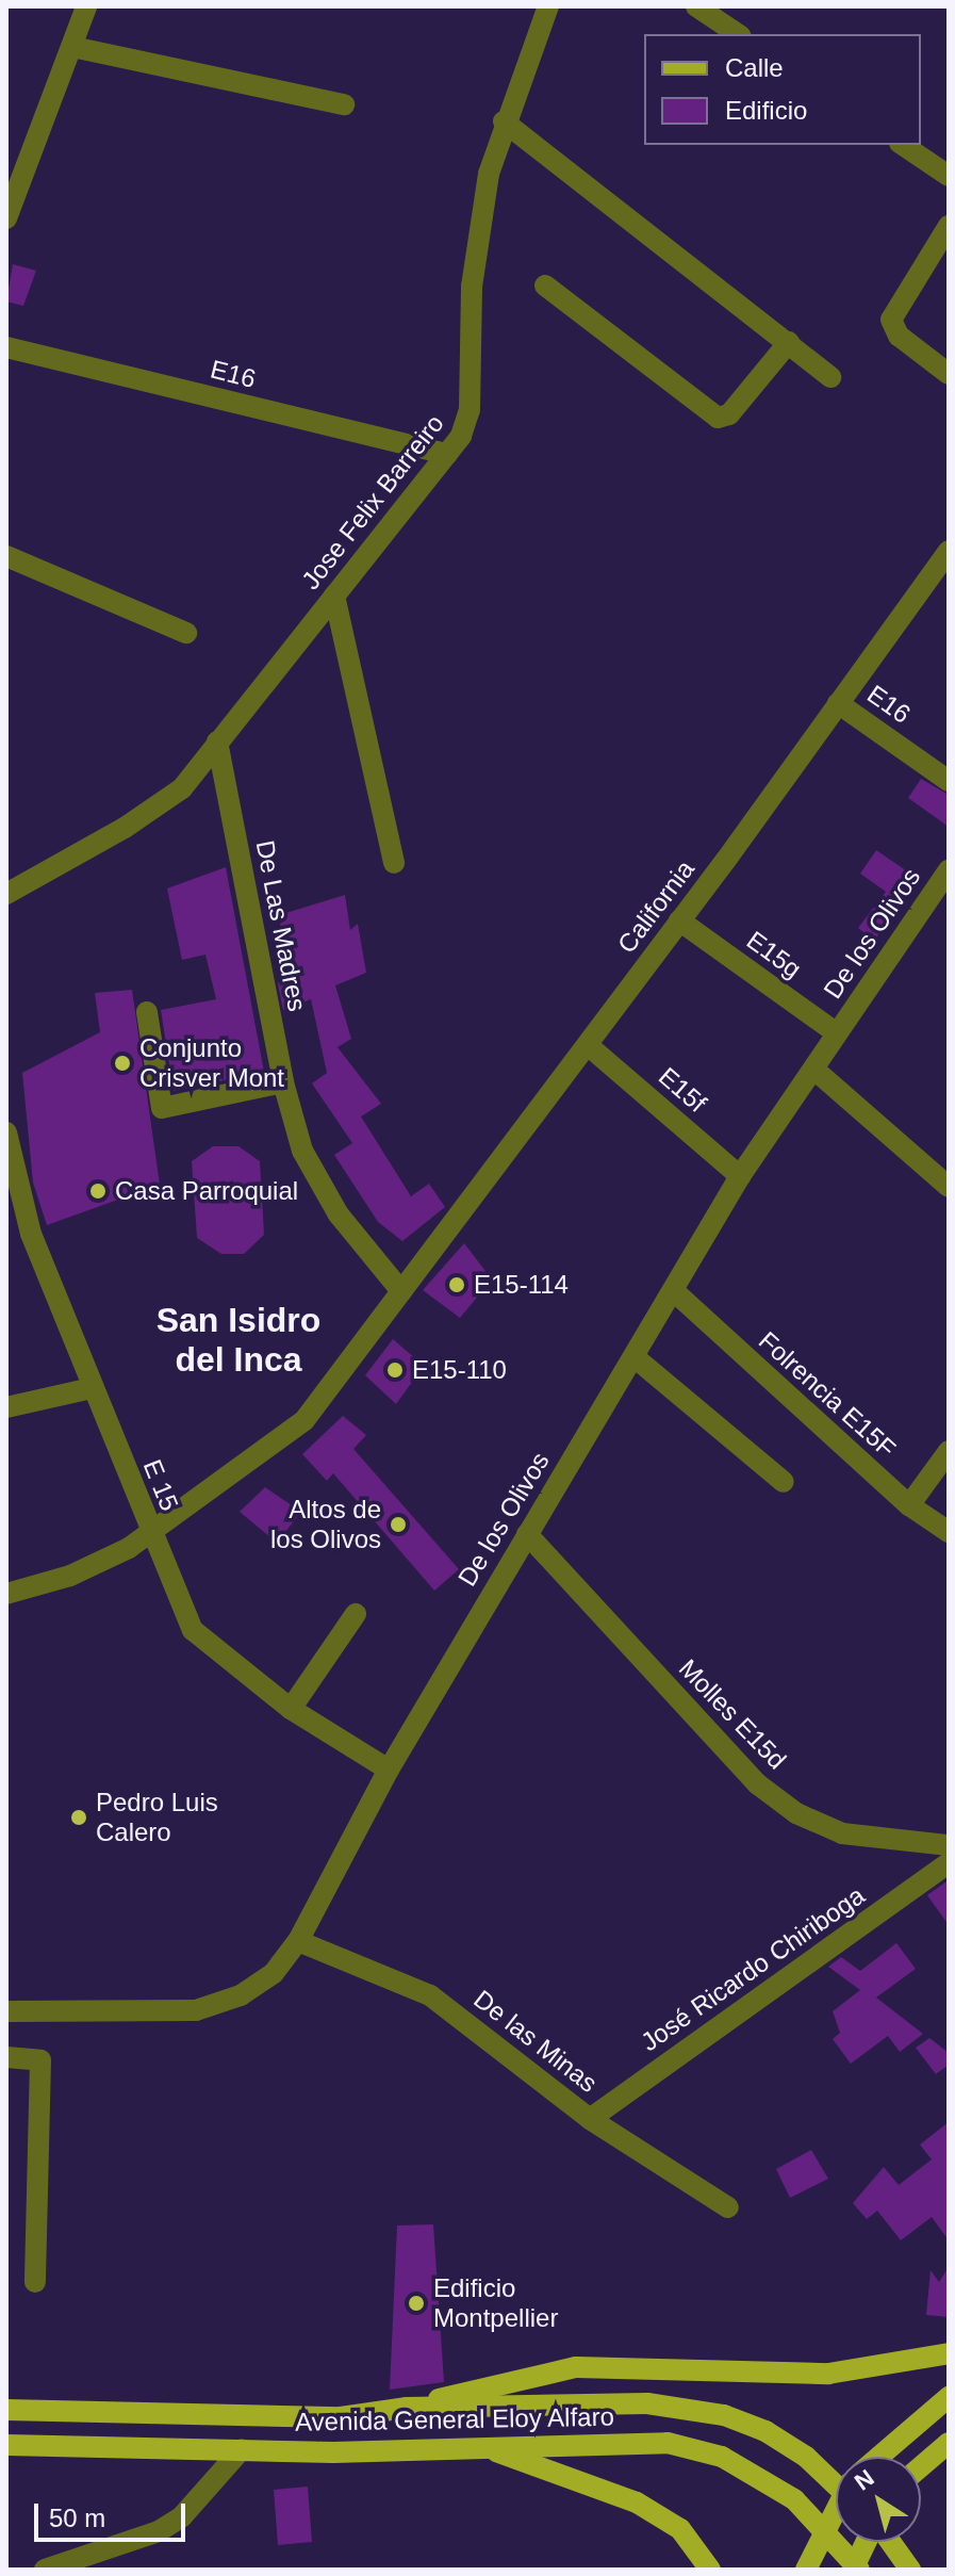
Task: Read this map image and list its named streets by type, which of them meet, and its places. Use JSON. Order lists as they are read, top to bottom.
{
  "streets": {
    "main road": ["Avenida General Eloy Alfaro"],
    "street": [
      "E16",
      "Jose Felix Barreiro",
      "California",
      "De Las Madres",
      "De los Olivos",
      "E15g",
      "E15f",
      "Folrencia E15F",
      "E 15",
      "Molles E15d",
      "José Ricardo Chiriboga",
      "De las Minas"
    ]
  },
  "crossings": [
    ["E16", "Jose Felix Barreiro"],
    ["E16", "California"],
    ["Jose Felix Barreiro", "De Las Madres"],
    ["California", "De Las Madres"],
    ["California", "E15g"],
    ["California", "E15f"],
    ["California", "E 15"],
    ["De los Olivos", "E15g"],
    ["De los Olivos", "E15f"],
    ["De los Olivos", "Folrencia E15F"],
    ["De los Olivos", "E 15"],
    ["De los Olivos", "Molles E15d"],
    ["De los Olivos", "De las Minas"],
    ["José Ricardo Chiriboga", "De las Minas"]
  ],
  "districts": ["San Isidro del Inca"],
  "places": [
    "Conjunto Crisver Mont",
    "Casa Parroquial",
    "E15-114",
    "E15-110",
    "Altos de los Olivos",
    "Pedro Luis Calero",
    "Edificio Montpellier"
  ],
  "legend": ["Calle", "Edificio"],
  "scale_bar": "50 m",
  "north": "top left"
}
